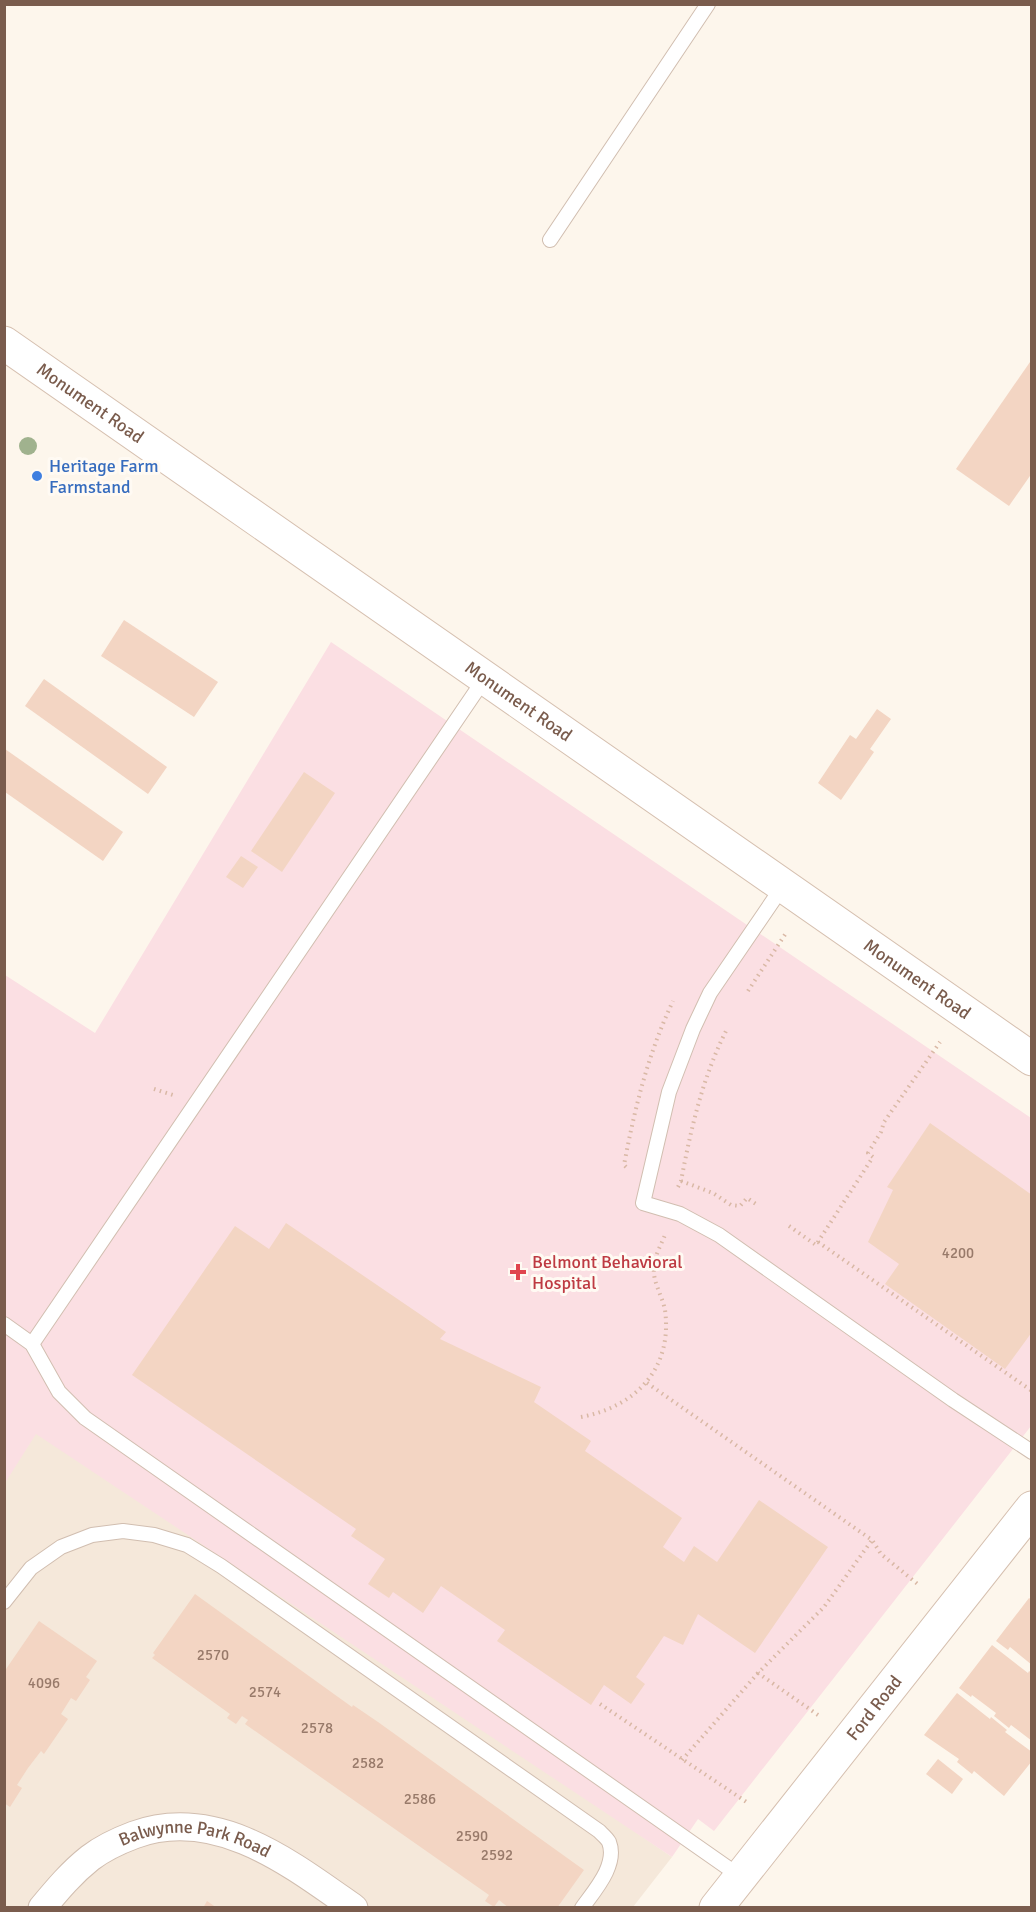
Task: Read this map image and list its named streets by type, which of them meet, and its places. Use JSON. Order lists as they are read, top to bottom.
{
  "streets": {
    "street": ["Monument Road", "Ford Road", "Balwynne Park Road"]
  },
  "places": {
    "other": ["Heritage Farm Farmstand"],
    "health": ["Belmont Behavioral Hospital"]
  },
  "house_numbers": [
    "4200",
    "2570",
    "4096",
    "2574",
    "2578",
    "2582",
    "2586",
    "2590",
    "2592"
  ]
}
